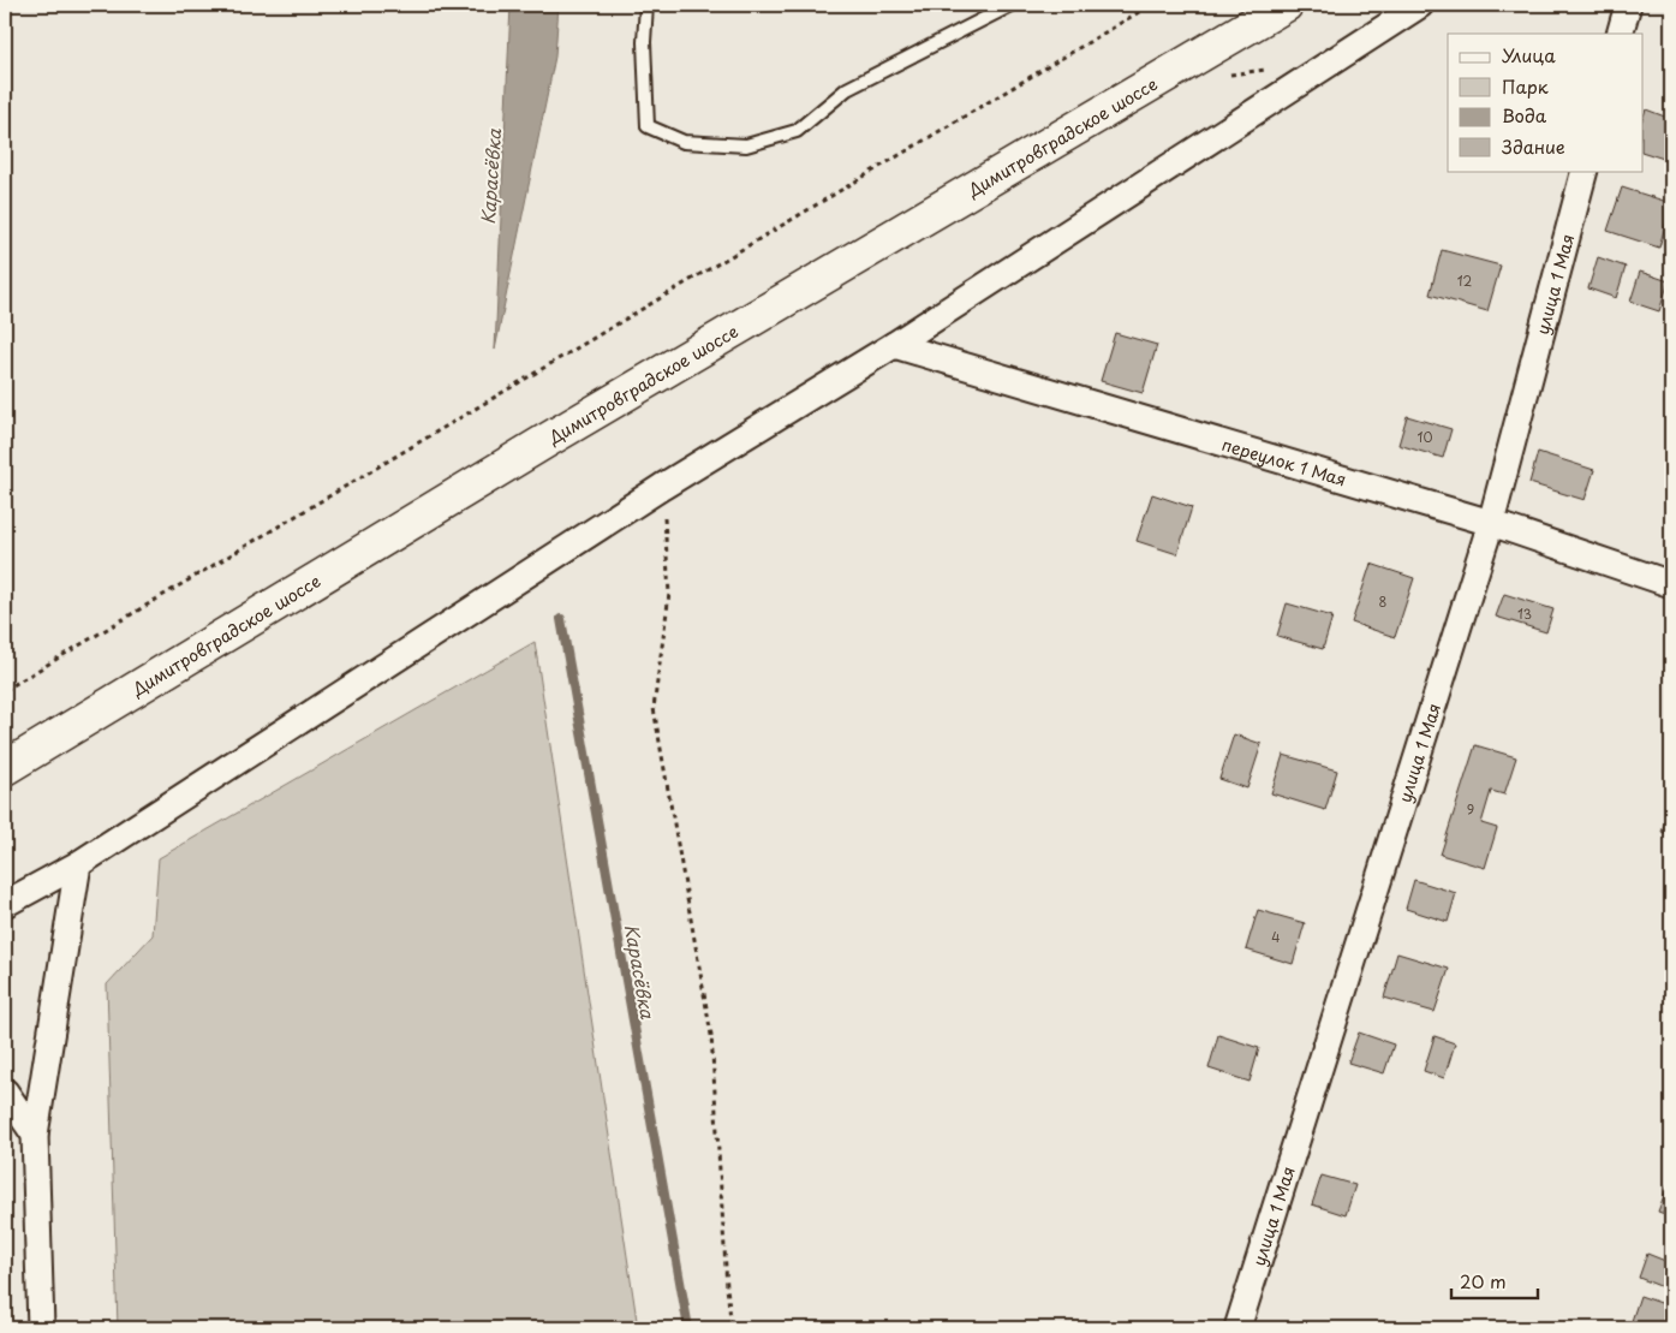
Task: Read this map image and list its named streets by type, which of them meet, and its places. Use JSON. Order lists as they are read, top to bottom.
{
  "streets": {
    "main road": ["Димитровградское шоссе"],
    "street": ["улица 1 Мая", "переулок 1 Мая"]
  },
  "crossings": [
    ["улица 1 Мая", "переулок 1 Мая"]
  ],
  "water": ["Карасёвка"],
  "house_numbers": [
    "12",
    "10",
    "8",
    "13",
    "9",
    "4"
  ],
  "legend": [
    "Улица",
    "Парк",
    "Вода",
    "Здание"
  ],
  "scale_bar": "20 m"
}
